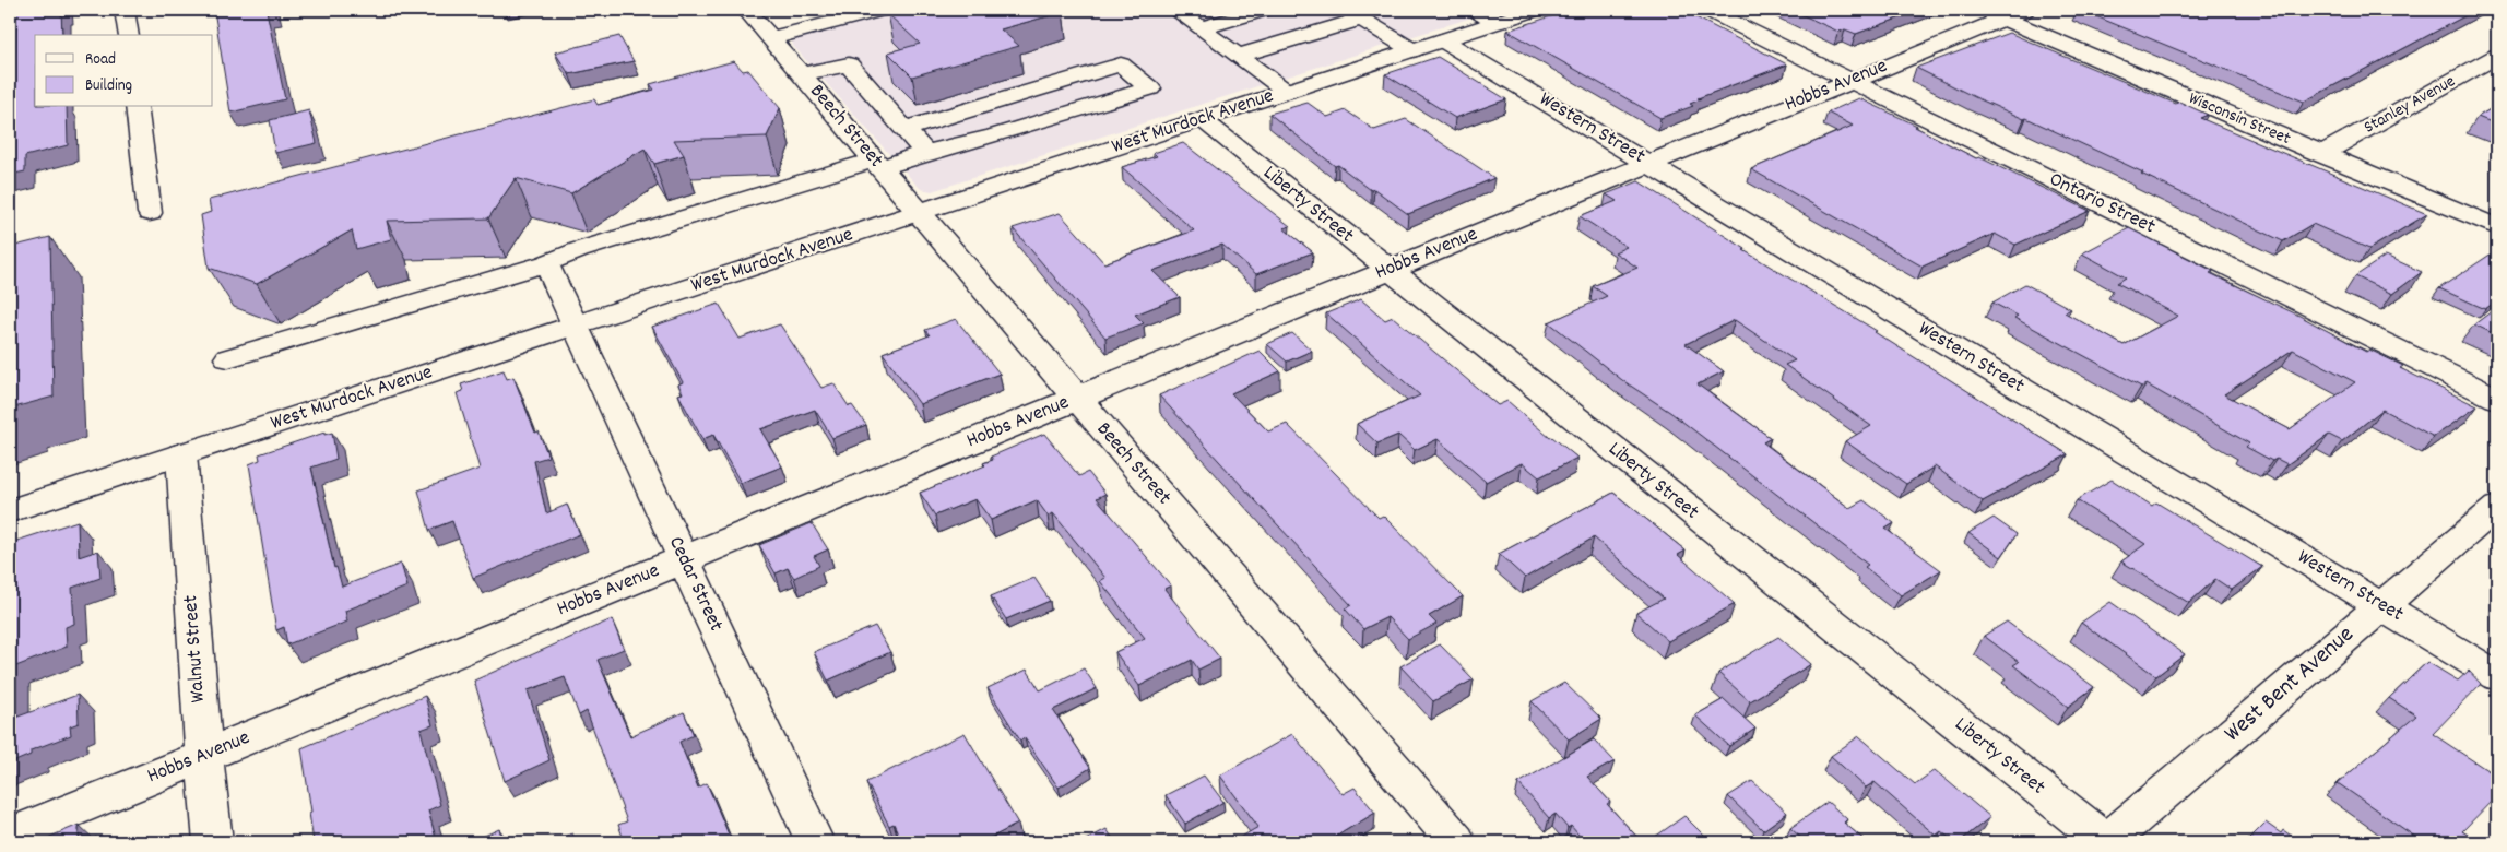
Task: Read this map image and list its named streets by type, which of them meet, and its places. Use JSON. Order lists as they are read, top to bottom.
{
  "streets": {
    "street": [
      "Hobbs Avenue",
      "Stanley Avenue",
      "Wisconsin Street",
      "West Murdock Avenue",
      "Beech Street",
      "Western Street",
      "Ontario Street",
      "Liberty Street",
      "Cedar Street",
      "Walnut Street",
      "West Bent Avenue"
    ]
  },
  "crossings": [
    ["Hobbs Avenue", "Wisconsin Street"],
    ["Hobbs Avenue", "Beech Street"],
    ["Hobbs Avenue", "Western Street"],
    ["Hobbs Avenue", "Ontario Street"],
    ["Hobbs Avenue", "Liberty Street"],
    ["Hobbs Avenue", "Cedar Street"],
    ["Hobbs Avenue", "Walnut Street"],
    ["Stanley Avenue", "Wisconsin Street"],
    ["West Murdock Avenue", "Beech Street"],
    ["West Murdock Avenue", "Western Street"],
    ["West Murdock Avenue", "Liberty Street"],
    ["West Murdock Avenue", "Cedar Street"],
    ["West Murdock Avenue", "Walnut Street"],
    ["Western Street", "West Bent Avenue"],
    ["Liberty Street", "West Bent Avenue"]
  ],
  "legend": ["Road", "Building"]
}
